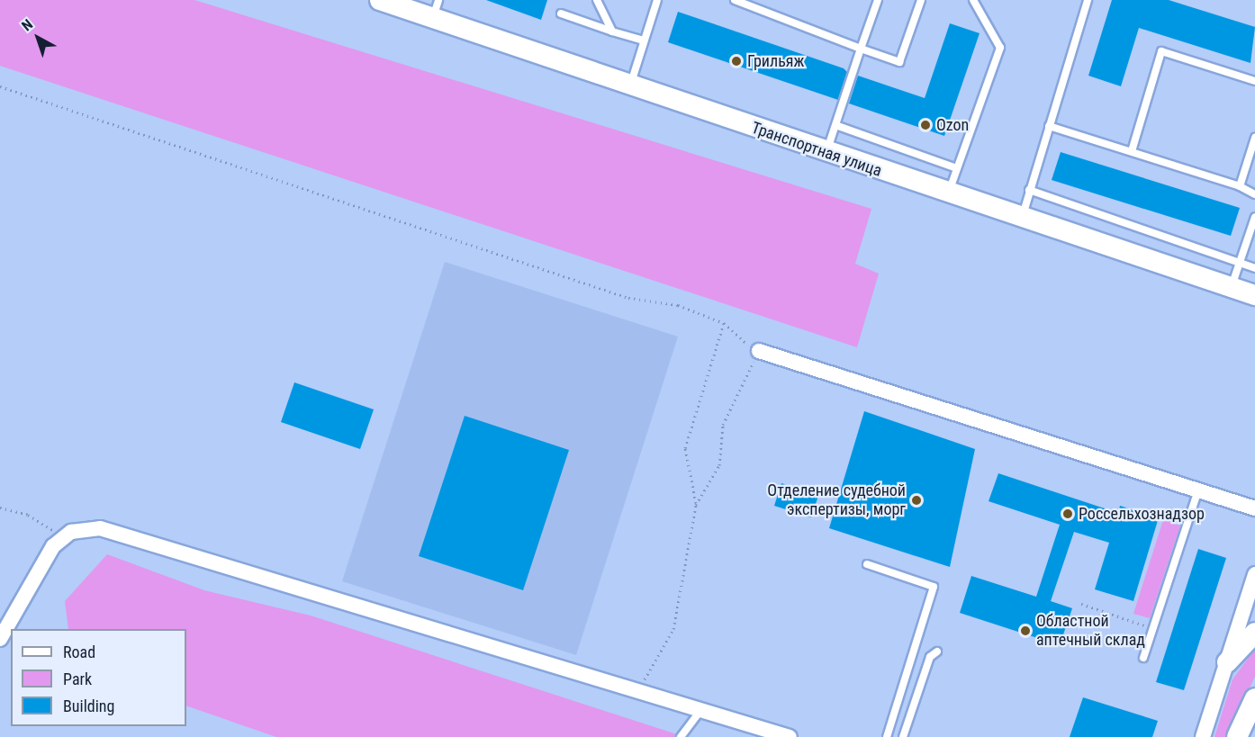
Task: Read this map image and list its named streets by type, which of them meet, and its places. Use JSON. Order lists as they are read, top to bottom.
{
  "streets": {
    "street": ["Транспортная улица"]
  },
  "places": [
    "Грильяж",
    "Ozon",
    "Отделение судебной экспертизы, морг",
    "Россельхознадзор",
    "Областной аптечный склад"
  ],
  "legend": ["Road", "Park", "Building"],
  "north": "top left"
}
